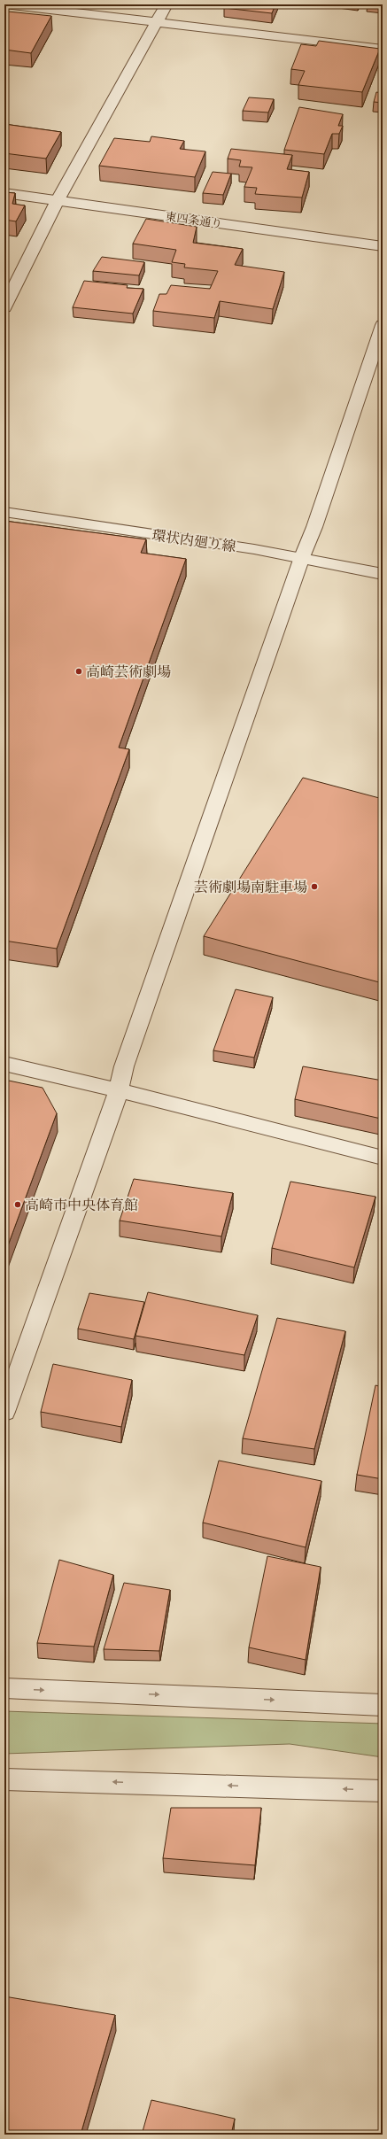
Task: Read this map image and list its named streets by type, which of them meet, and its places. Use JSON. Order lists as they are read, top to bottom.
{
  "streets": {
    "street": ["東四条通り", "環状内廻り線"]
  },
  "places": ["高崎芸術劇場", "芸術劇場南駐車場", "高崎市中央体育館"]
}
